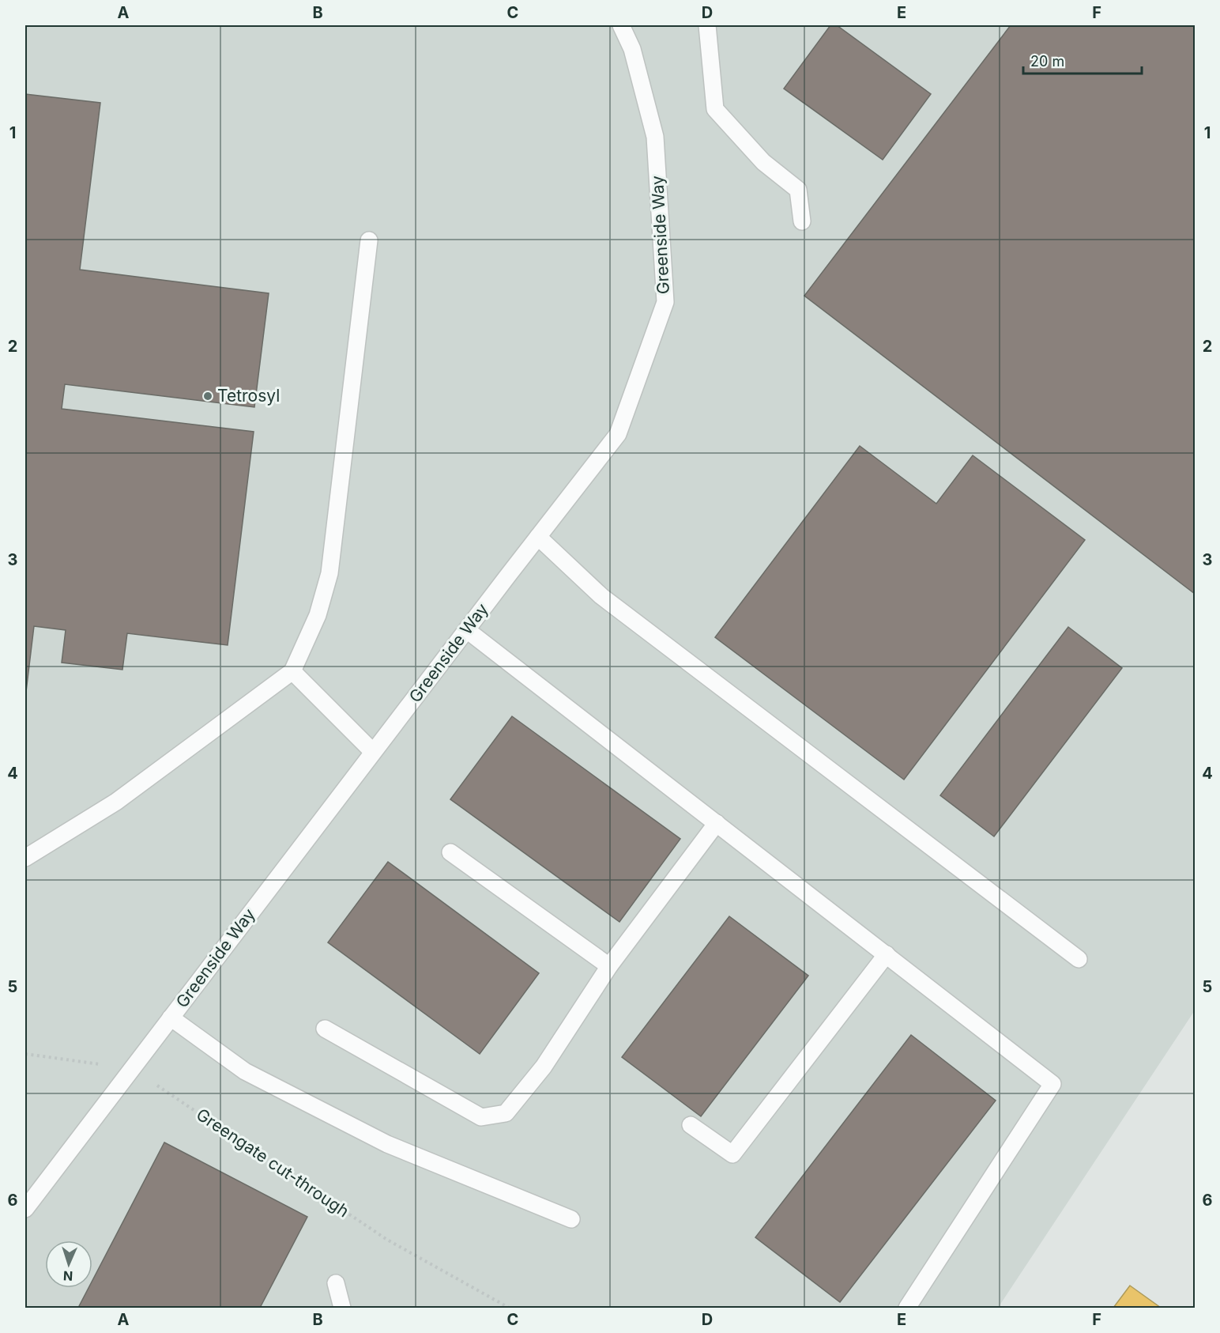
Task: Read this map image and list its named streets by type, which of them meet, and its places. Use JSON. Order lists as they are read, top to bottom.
{
  "streets": {
    "lane": ["Greenside Way"],
    "path": ["Greengate cut-through"]
  },
  "crossings": [
    ["Greenside Way", "Greengate cut-through"]
  ],
  "places": ["Tetrosyl"],
  "scale_bar": "20 m",
  "north": "bottom",
  "grid": {
    "columns": [
      "A",
      "B",
      "C",
      "D",
      "E",
      "F"
    ],
    "rows": [
      "1",
      "2",
      "3",
      "4",
      "5",
      "6"
    ]
  }
}
